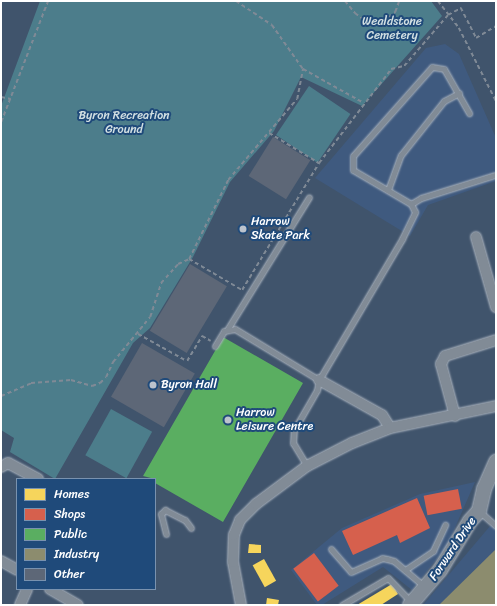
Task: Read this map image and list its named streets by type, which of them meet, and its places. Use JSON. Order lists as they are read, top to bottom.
{
  "streets": {
    "street": ["Forward Drive"]
  },
  "parks": ["Wealdstone Cemetery", "Byron Recreation Ground"],
  "places": ["Harrow Skate Park", "Byron Hall", "Harrow Leisure Centre"],
  "legend": [
    "Homes",
    "Shops",
    "Public",
    "Industry",
    "Other"
  ]
}
